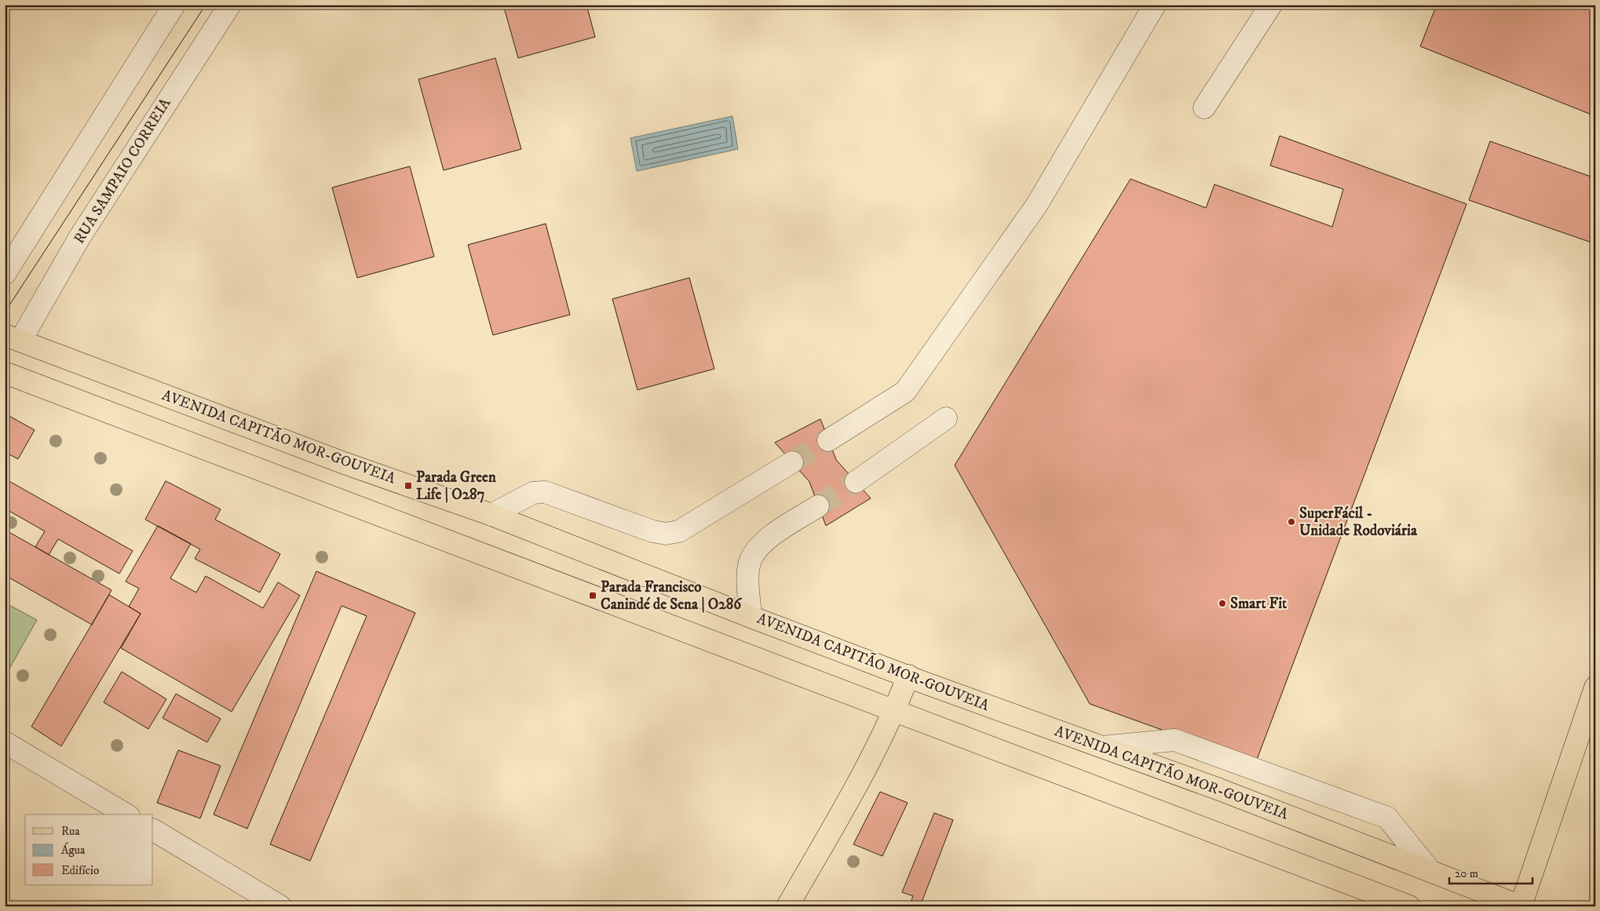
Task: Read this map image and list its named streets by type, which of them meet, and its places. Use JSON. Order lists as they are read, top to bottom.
{
  "streets": {
    "main road": ["AVENIDA CAPITÃO MOR-GOUVEIA"],
    "street": ["RUA SAMPAIO CORREIA"]
  },
  "crossings": [
    ["RUA SAMPAIO CORREIA", "AVENIDA CAPITÃO MOR-GOUVEIA"]
  ],
  "places": {
    "transit": ["Parada Green Life | O287", "Parada Francisco Canindé de Sena | O286"],
    "other": ["SuperFácil - Unidade Rodoviária", "Smart Fit"]
  },
  "legend": ["Rua", "Água", "Edifício"],
  "scale_bar": "20 m"
}
